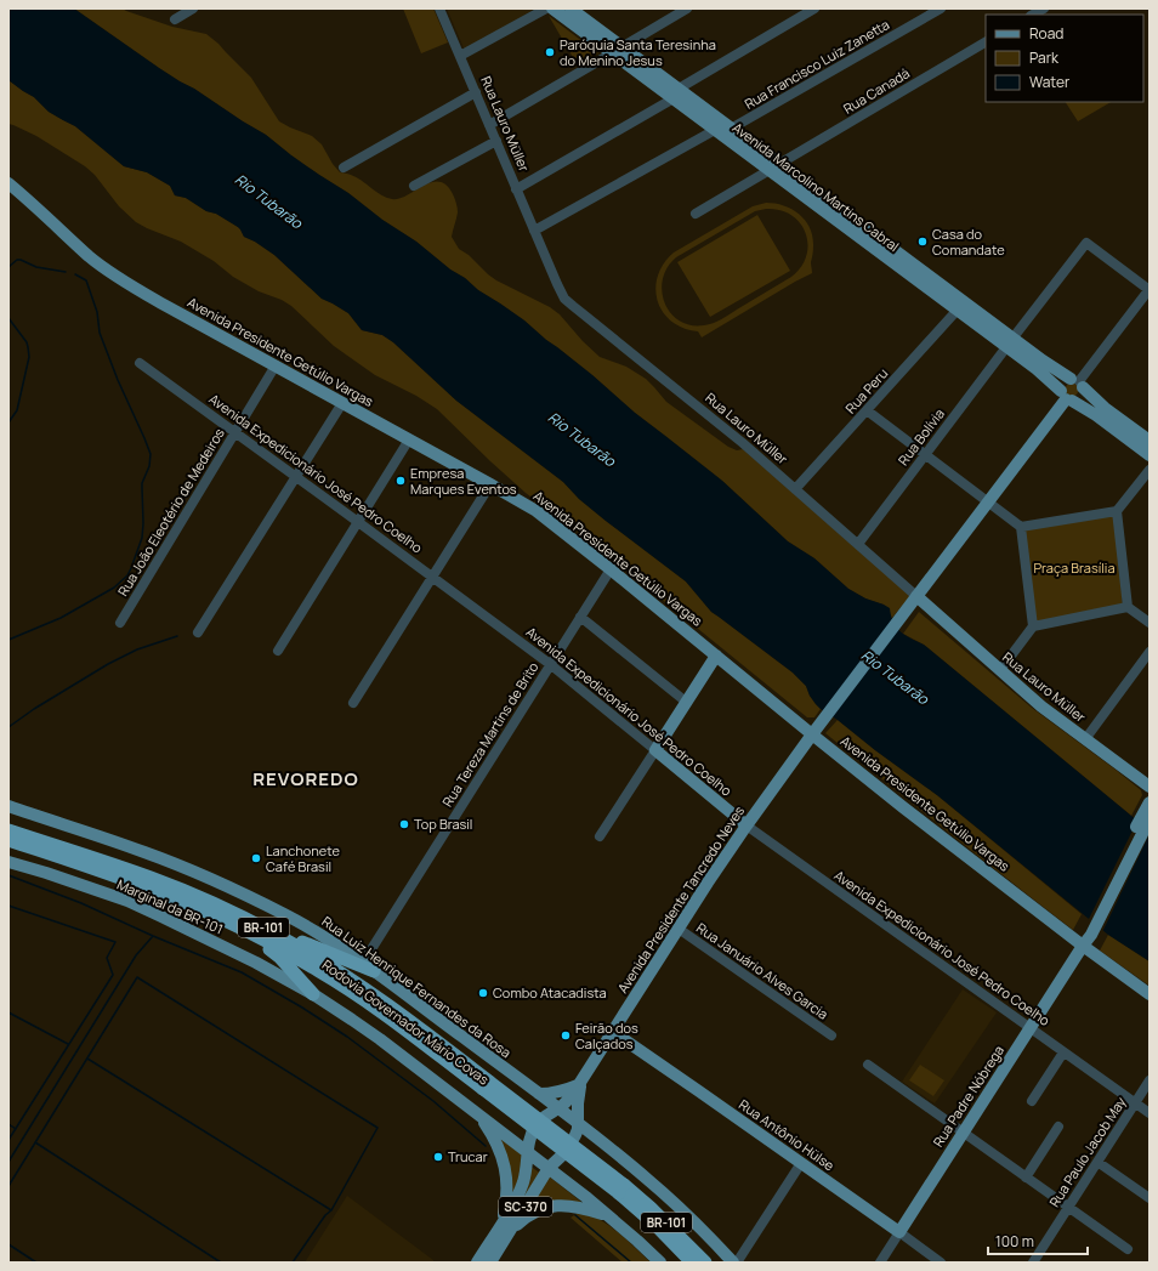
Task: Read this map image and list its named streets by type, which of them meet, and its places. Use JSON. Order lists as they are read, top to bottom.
{
  "streets": {
    "highway": ["BR-101", "Rodovia Governador Mário Covas"],
    "main road": [
      "Rua Lauro Müller",
      "Avenida Marcolino Martins Cabral",
      "Avenida Presidente Getúlio Vargas",
      "Avenida Expedicionário José Pedro Coelho",
      "Avenida Presidente Tancredo Neves",
      "Marginal da BR-101",
      "Rua Luiz Henrique Fernandes da Rosa",
      "Rua Padre Nóbrega",
      "Rua Antônio Hülse",
      "SC-370"
    ],
    "street": [
      "Rua Francisco Luiz Zanetta",
      "Rua Canadá",
      "Rua Peru",
      "Rua Bolívia",
      "Rua João Eleotério de Medeiros",
      "Rua Tereza Martins de Brito",
      "Rua Januário Alves Garcia",
      "Rua Paulo Jacob May"
    ]
  },
  "crossings": [
    ["Rua Francisco Luiz Zanetta", "Avenida Marcolino Martins Cabral"],
    ["Rua Canadá", "Avenida Marcolino Martins Cabral"],
    ["Rua Lauro Müller", "Rua Peru"],
    ["Rua Lauro Müller", "Rua Bolívia"],
    ["Rua Lauro Müller", "Avenida Presidente Tancredo Neves"],
    ["Avenida Marcolino Martins Cabral", "Rua Peru"],
    ["Avenida Marcolino Martins Cabral", "Rua Bolívia"],
    ["Avenida Marcolino Martins Cabral", "Avenida Presidente Tancredo Neves"],
    ["Avenida Presidente Getúlio Vargas", "Rua João Eleotério de Medeiros"],
    ["Avenida Presidente Getúlio Vargas", "Rua Tereza Martins de Brito"],
    ["Avenida Presidente Getúlio Vargas", "Avenida Presidente Tancredo Neves"],
    ["Avenida Presidente Getúlio Vargas", "Rua Padre Nóbrega"],
    ["Avenida Expedicionário José Pedro Coelho", "Rua João Eleotério de Medeiros"],
    ["Avenida Expedicionário José Pedro Coelho", "Rua Tereza Martins de Brito"],
    ["Avenida Expedicionário José Pedro Coelho", "Avenida Presidente Tancredo Neves"],
    ["Avenida Expedicionário José Pedro Coelho", "Rua Padre Nóbrega"],
    ["Avenida Expedicionário José Pedro Coelho", "Rua Paulo Jacob May"],
    ["Rua Tereza Martins de Brito", "Rua Luiz Henrique Fernandes da Rosa"],
    ["Avenida Presidente Tancredo Neves", "Marginal da BR-101"],
    ["Avenida Presidente Tancredo Neves", "Rua Januário Alves Garcia"],
    ["Avenida Presidente Tancredo Neves", "Rua Luiz Henrique Fernandes da Rosa"],
    ["Avenida Presidente Tancredo Neves", "Rua Antônio Hülse"],
    ["Avenida Presidente Tancredo Neves", "SC-370"],
    ["Marginal da BR-101", "Rua Luiz Henrique Fernandes da Rosa"],
    ["Marginal da BR-101", "SC-370"],
    ["Rua Luiz Henrique Fernandes da Rosa", "SC-370"],
    ["Rua Padre Nóbrega", "Rua Antônio Hülse"]
  ],
  "districts": ["REVOREDO"],
  "water": ["Rio Tubarão"],
  "parks": ["Praça Brasília"],
  "places": [
    "Paróquia Santa Teresinha do Menino Jesus",
    "Casa do Comandate",
    "Empresa Marques Eventos",
    "Top Brasil",
    "Lanchonete Café Brasil",
    "Combo Atacadista",
    "Feirão dos Calçados",
    "Trucar"
  ],
  "legend": ["Road", "Park", "Water"],
  "scale_bar": "100 m"
}
